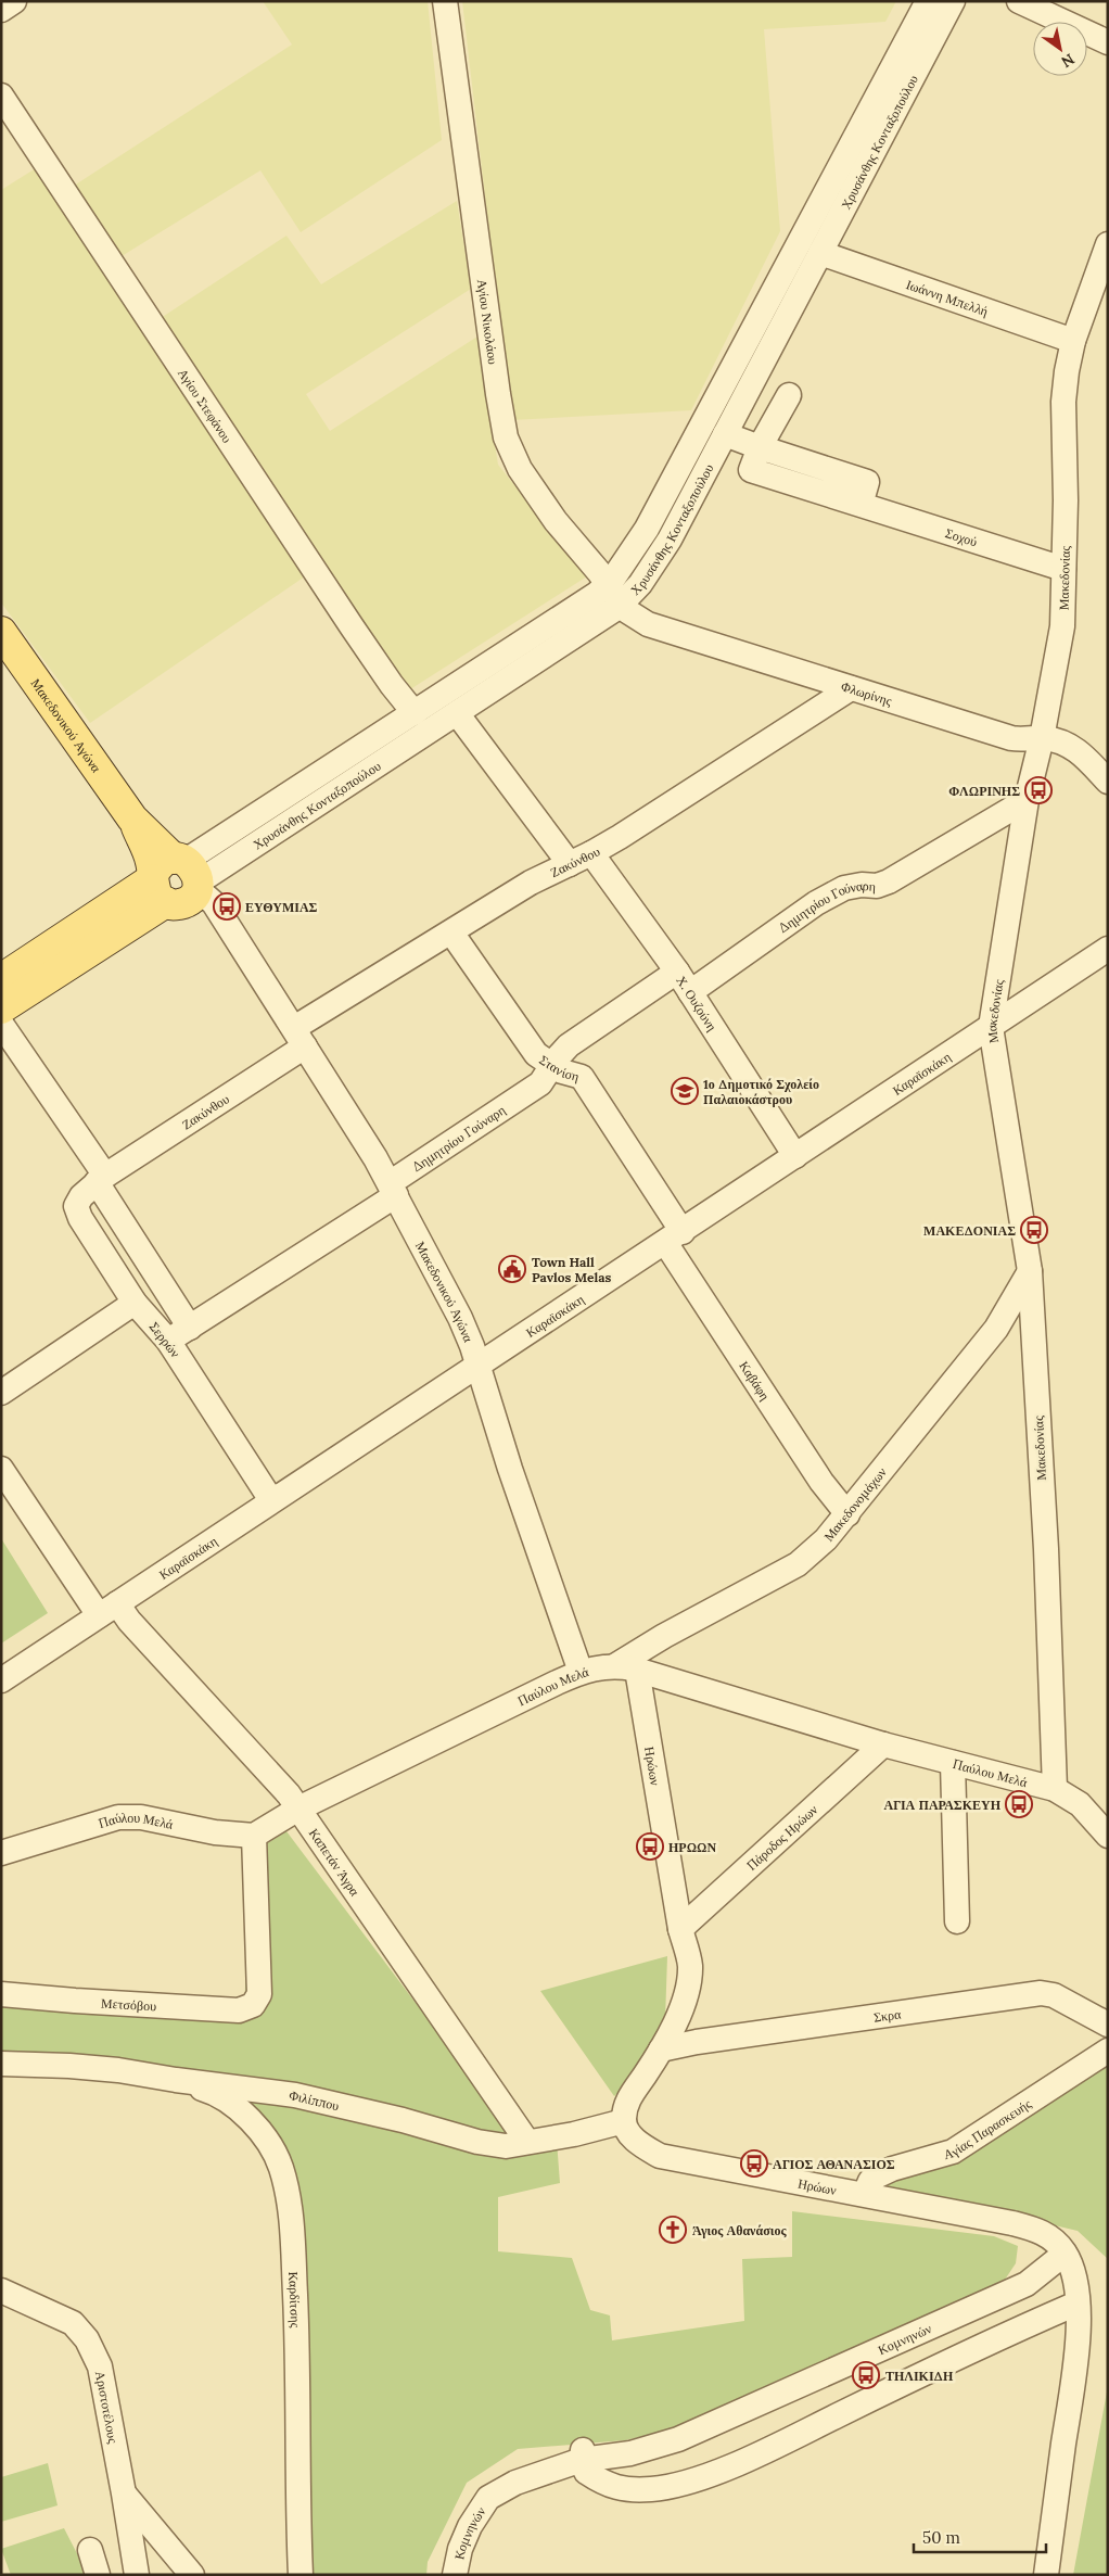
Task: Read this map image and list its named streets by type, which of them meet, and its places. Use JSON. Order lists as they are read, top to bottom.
{
  "streets": {
    "main road": ["Χρυσάνθης Κονταξοπούλου", "Μακεδονικού Αγώνα"],
    "street": [
      "Ιωάννη Μπελλή",
      "Αγίου Νικολάου",
      "Αγίου Στεφάνου",
      "Σοχού",
      "Μακεδονίας",
      "Φλωρίνης",
      "Ζακύνθου",
      "Δημητρίου Γούναρη",
      "Χ. Ουζούνη",
      "Στανίση",
      "Καραϊσκάκη",
      "Σερρών",
      "Καβάφη",
      "Μακεδονομάχων",
      "Παύλου Μελά",
      "Ηρώων",
      "Πάροδος Ηρώων",
      "Καπετάν Άγρα",
      "Μετσόβου",
      "Σκρα",
      "Φιλίππου",
      "Αγίας Παρασκευής",
      "Καρδίτσης",
      "Κομνηνών",
      "Αριστοτέλους"
    ]
  },
  "crossings": [
    ["Χρυσάνθης Κονταξοπούλου", "Ιωάννη Μπελλή"],
    ["Χρυσάνθης Κονταξοπούλου", "Αγίου Νικολάου"],
    ["Χρυσάνθης Κονταξοπούλου", "Αγίου Στεφάνου"],
    ["Χρυσάνθης Κονταξοπούλου", "Φλωρίνης"],
    ["Χρυσάνθης Κονταξοπούλου", "Μακεδονικού Αγώνα"],
    ["Χρυσάνθης Κονταξοπούλου", "Χ. Ουζούνη"],
    ["Ιωάννη Μπελλή", "Μακεδονίας"],
    ["Αγίου Νικολάου", "Φλωρίνης"],
    ["Σοχού", "Μακεδονίας"],
    ["Μακεδονίας", "Φλωρίνης"],
    ["Μακεδονίας", "Δημητρίου Γούναρη"],
    ["Μακεδονίας", "Καραϊσκάκη"],
    ["Μακεδονίας", "Μακεδονομάχων"],
    ["Μακεδονίας", "Παύλου Μελά"],
    ["Φλωρίνης", "Ζακύνθου"],
    ["Μακεδονικού Αγώνα", "Ζακύνθου"],
    ["Μακεδονικού Αγώνα", "Δημητρίου Γούναρη"],
    ["Μακεδονικού Αγώνα", "Καραϊσκάκη"],
    ["Μακεδονικού Αγώνα", "Παύλου Μελά"],
    ["Ζακύνθου", "Χ. Ουζούνη"],
    ["Ζακύνθου", "Στανίση"],
    ["Ζακύνθου", "Σερρών"],
    ["Δημητρίου Γούναρη", "Χ. Ουζούνη"],
    ["Δημητρίου Γούναρη", "Στανίση"],
    ["Δημητρίου Γούναρη", "Σερρών"],
    ["Χ. Ουζούνη", "Καραϊσκάκη"],
    ["Στανίση", "Καραϊσκάκη"],
    ["Στανίση", "Καβάφη"],
    ["Καραϊσκάκη", "Σερρών"],
    ["Καραϊσκάκη", "Καβάφη"],
    ["Καραϊσκάκη", "Καπετάν Άγρα"],
    ["Καβάφη", "Μακεδονομάχων"],
    ["Μακεδονομάχων", "Παύλου Μελά"],
    ["Μακεδονομάχων", "Ηρώων"],
    ["Παύλου Μελά", "Ηρώων"],
    ["Παύλου Μελά", "Πάροδος Ηρώων"],
    ["Παύλου Μελά", "Καπετάν Άγρα"],
    ["Παύλου Μελά", "Μετσόβου"],
    ["Ηρώων", "Πάροδος Ηρώων"],
    ["Ηρώων", "Σκρα"],
    ["Ηρώων", "Φιλίππου"],
    ["Ηρώων", "Αγίας Παρασκευής"],
    ["Ηρώων", "Κομνηνών"],
    ["Καπετάν Άγρα", "Φιλίππου"],
    ["Φιλίππου", "Καρδίτσης"]
  ],
  "places": {
    "bus stop": [
      "ΦΛΩΡΙΝΗΣ",
      "ΕΥΘΥΜΙΑΣ",
      "ΜΑΚΕΔΟΝΙΑΣ",
      "ΑΓΙΑ ΠΑΡΑΣΚΕΥΗ",
      "ΗΡΩΩΝ",
      "ΑΓΙΟΣ ΑΘΑΝΑΣΙΟΣ",
      "ΤΗΛΙΚΙΔΗ"
    ],
    "school or university": ["1ο Δημοτικό Σχολείο Παλαιοκάστρου"],
    "public building": ["Town Hall Pavlos Melas"],
    "church": ["Άγιος Αθανάσιος"]
  },
  "scale_bar": "50 m",
  "north": "bottom right"
}
